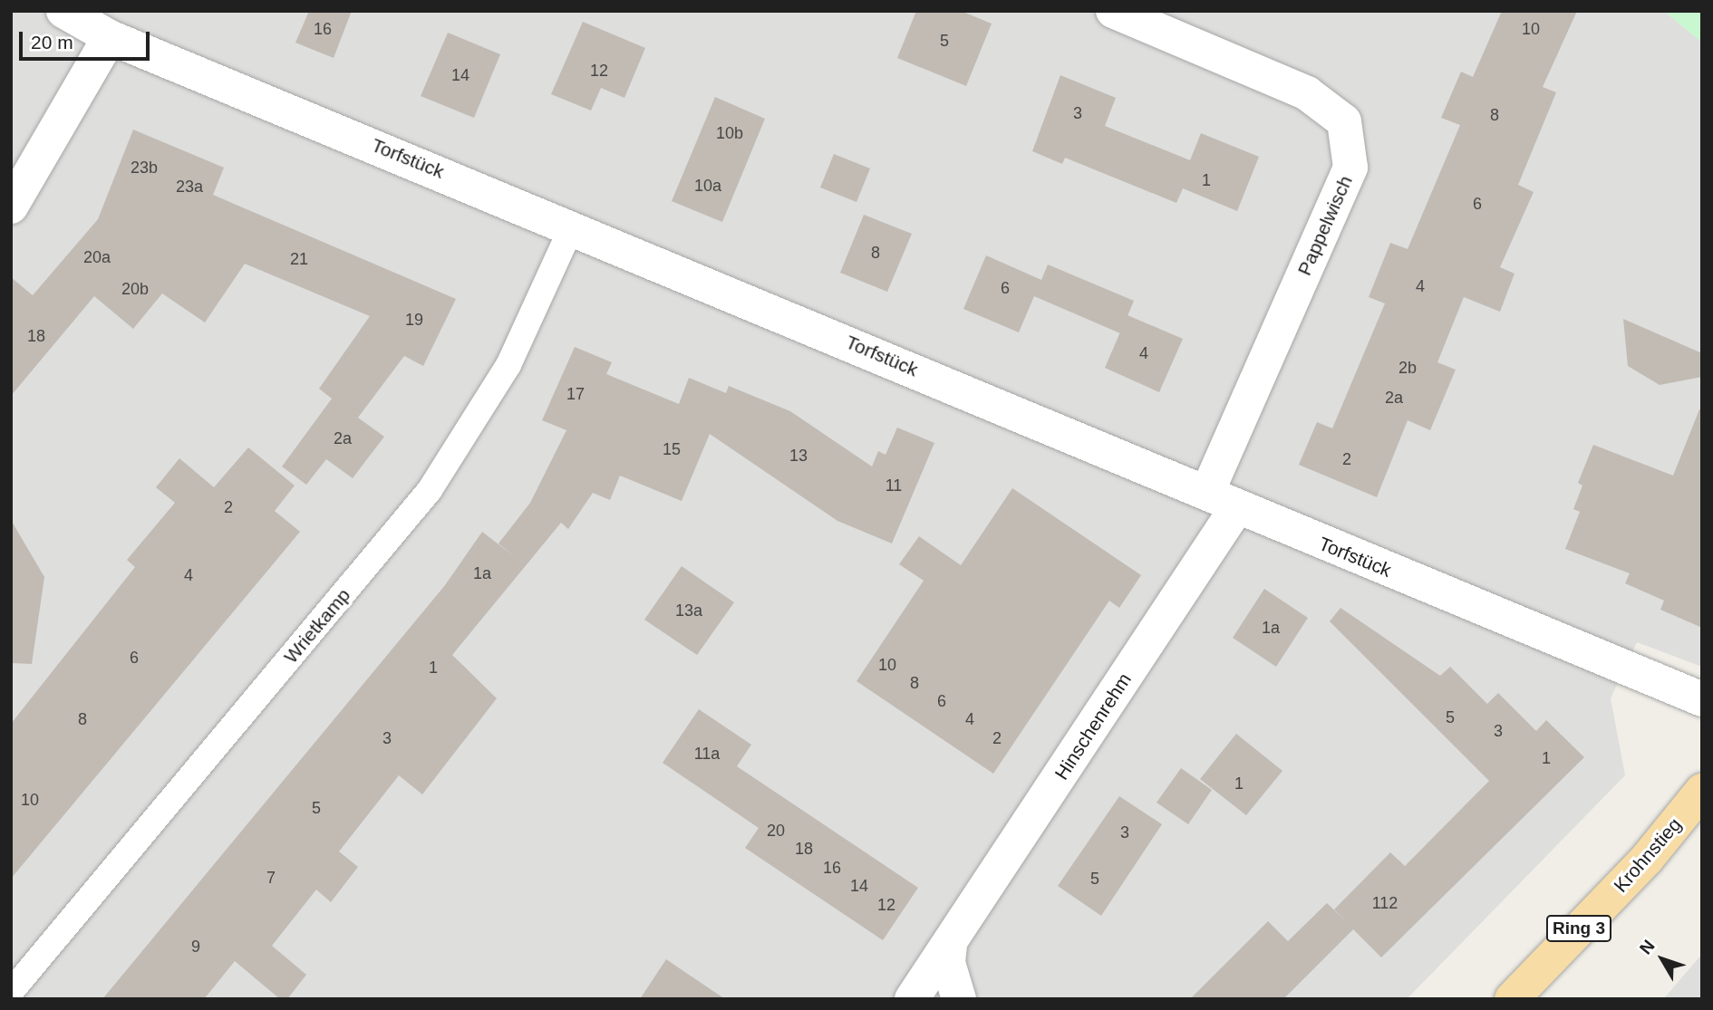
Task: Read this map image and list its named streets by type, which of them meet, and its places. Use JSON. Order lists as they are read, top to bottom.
{
  "streets": {
    "main road": ["Krohnstieg", "Ring 3"],
    "street": ["Torfstück", "Pappelwisch", "Hinschenrehm"],
    "lane": ["Wrietkamp"]
  },
  "crossings": [
    ["Torfstück", "Pappelwisch"],
    ["Torfstück", "Wrietkamp"],
    ["Torfstück", "Hinschenrehm"],
    ["Pappelwisch", "Hinschenrehm"]
  ],
  "house_numbers": [
    "16",
    "10",
    "5",
    "12",
    "14",
    "3",
    "8",
    "10b",
    "23b",
    "1",
    "10a",
    "23a",
    "6",
    "8",
    "20a",
    "21",
    "4",
    "6",
    "20b",
    "19",
    "18",
    "4",
    "2b",
    "17",
    "2a",
    "2a",
    "15",
    "13",
    "2",
    "11",
    "2",
    "1a",
    "4",
    "13a",
    "1a",
    "6",
    "10",
    "1",
    "8",
    "6",
    "5",
    "8",
    "4",
    "3",
    "3",
    "2",
    "11a",
    "1",
    "1",
    "10",
    "5",
    "20",
    "3",
    "18",
    "16",
    "7",
    "5",
    "14",
    "112",
    "12",
    "9"
  ],
  "scale_bar": "20 m",
  "north": "top left"
}
